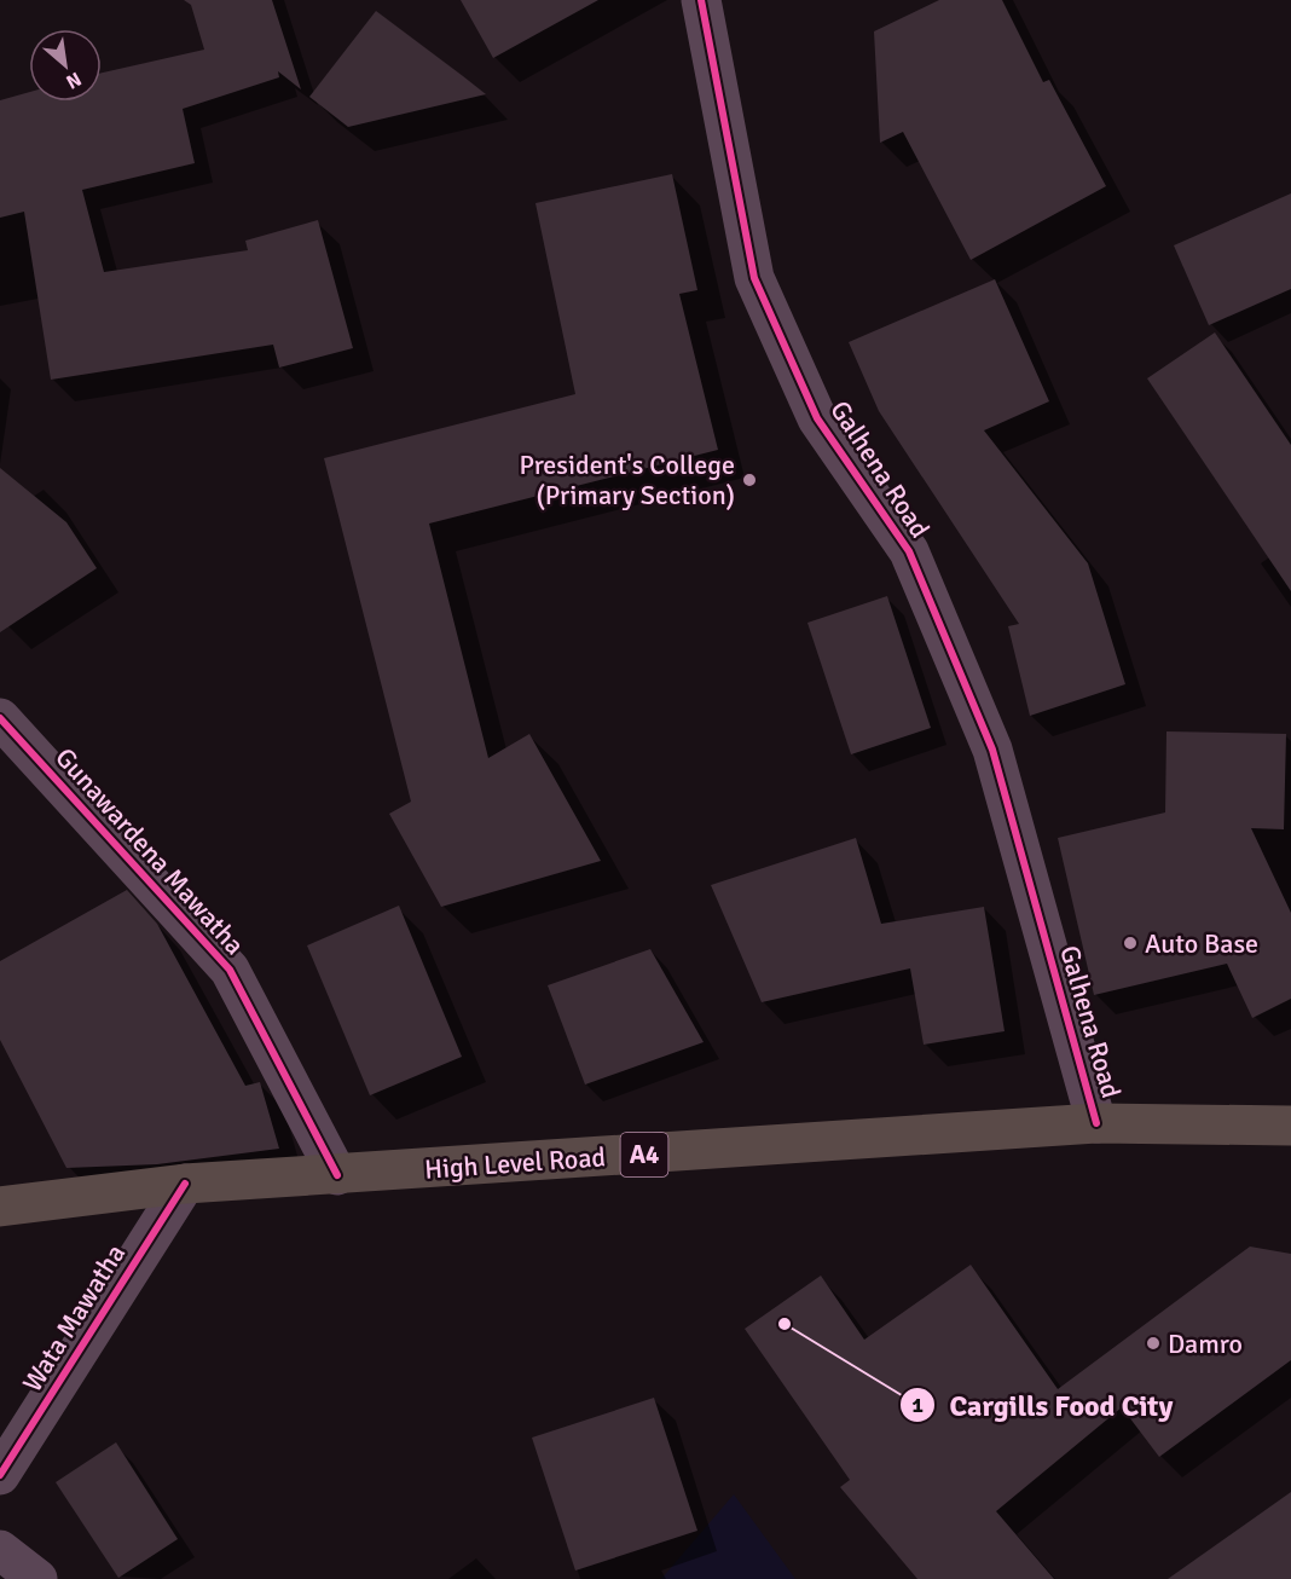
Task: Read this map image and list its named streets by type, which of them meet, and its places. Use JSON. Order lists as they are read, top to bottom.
{
  "streets": {
    "highway": ["A4", "High Level Road"],
    "street": ["Galhena Road", "Gunawardena Mawatha", "Wata Mawatha"]
  },
  "crossings": [
    ["Galhena Road", "High Level Road"],
    ["Gunawardena Mawatha", "High Level Road"],
    ["High Level Road", "Wata Mawatha"]
  ],
  "places": [
    "President's College (Primary Section)",
    "Auto Base",
    "Cargills Food City",
    "Damro"
  ],
  "north": "bottom right"
}
